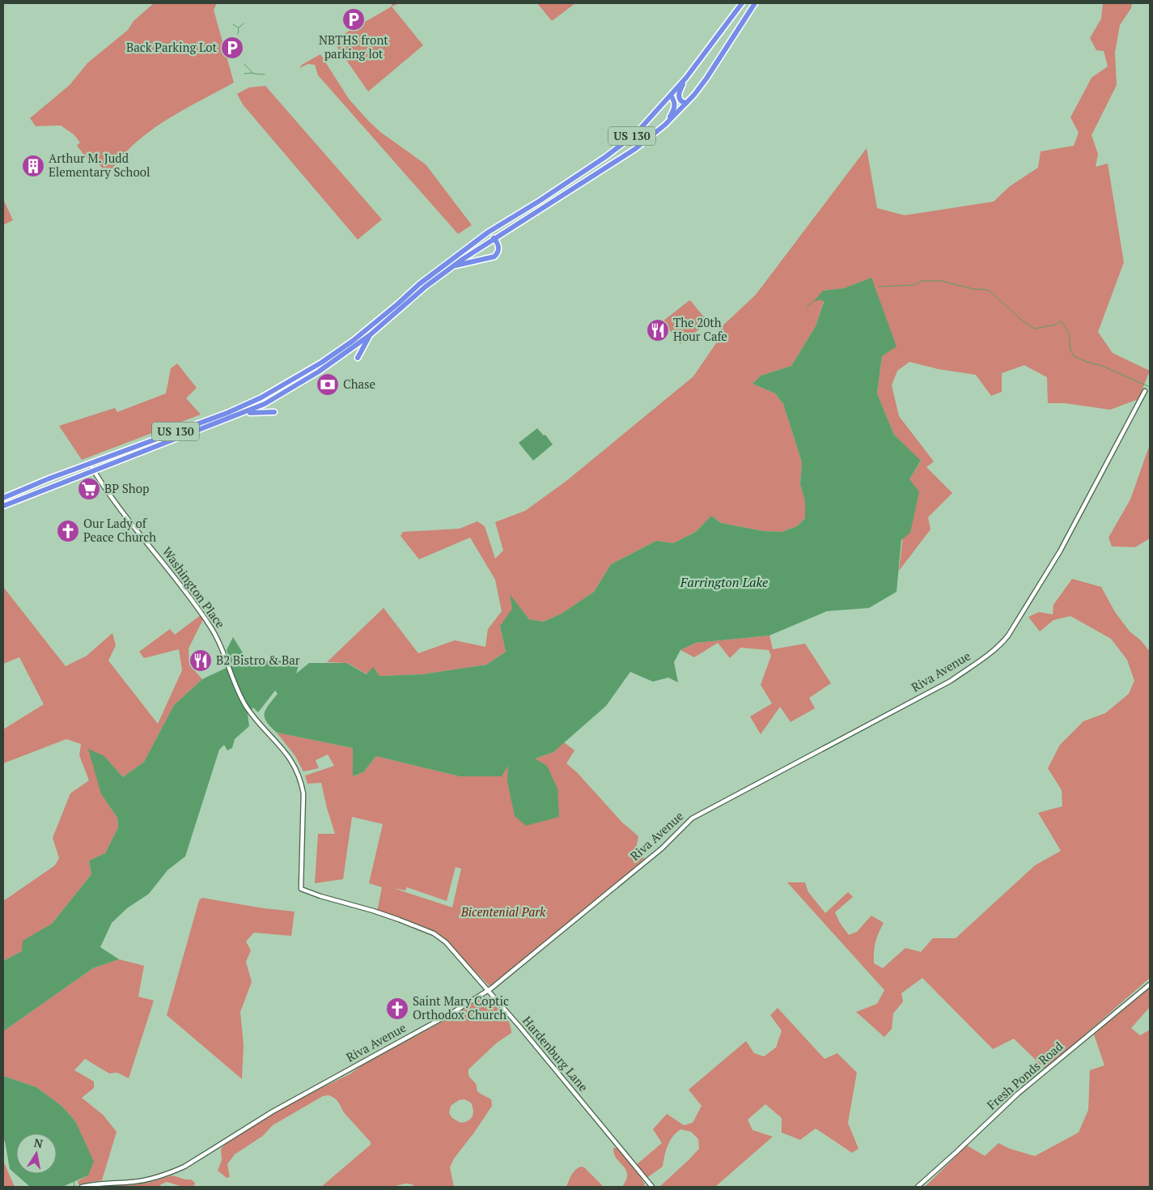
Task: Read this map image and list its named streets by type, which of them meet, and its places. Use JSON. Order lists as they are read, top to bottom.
{
  "streets": {
    "highway": ["US 130"],
    "street": [
      "Washington Place",
      "Riva Avenue",
      "Hardenburg Lane",
      "Fresh Ponds Road"
    ]
  },
  "crossings": [
    ["US 130", "Washington Place"],
    ["Washington Place", "Hardenburg Lane"],
    ["Riva Avenue", "Hardenburg Lane"]
  ],
  "water": ["Farrington Lake"],
  "parks": ["Bicentenial Park"],
  "places": {
    "parking": ["NBTHS front parking lot", "Back Parking Lot"],
    "building": ["Arthur M. Judd Elementary School"],
    "restaurant": ["The 20th Hour Cafe", "B2 Bistro & Bar"],
    "bank": ["Chase"],
    "supermarket": ["BP Shop"],
    "church": ["Our Lady of Peace Church", "Saint Mary Coptic Orthodox Church"]
  },
  "north": "top"
}
